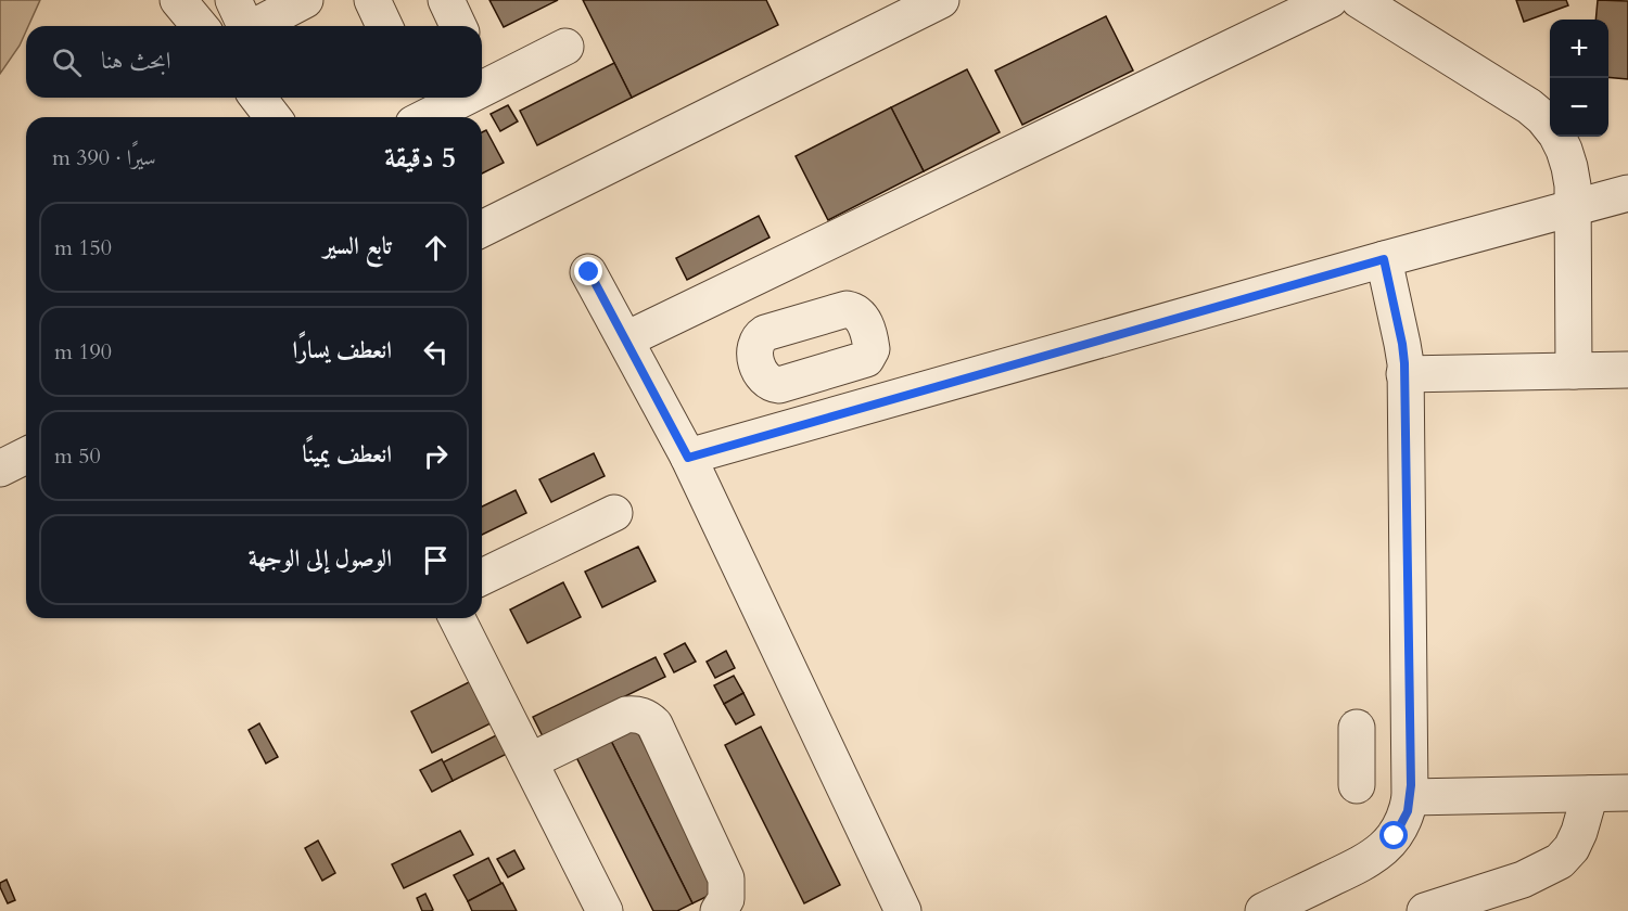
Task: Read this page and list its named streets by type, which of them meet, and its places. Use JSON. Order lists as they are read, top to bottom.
{
  "page": {
    "map_buttons": ["+", "−"],
    "search": "ابحث هنا",
    "heading": ["5 دقيقة", "سيرًا · 390 m"],
    "list": [
      ["تابع السير", "150 m"],
      ["انعطف يسارًا", "190 m"],
      ["انعطف يمينًا", "50 m"],
      "الوصول إلى الوجهة"
    ]
  }
}
